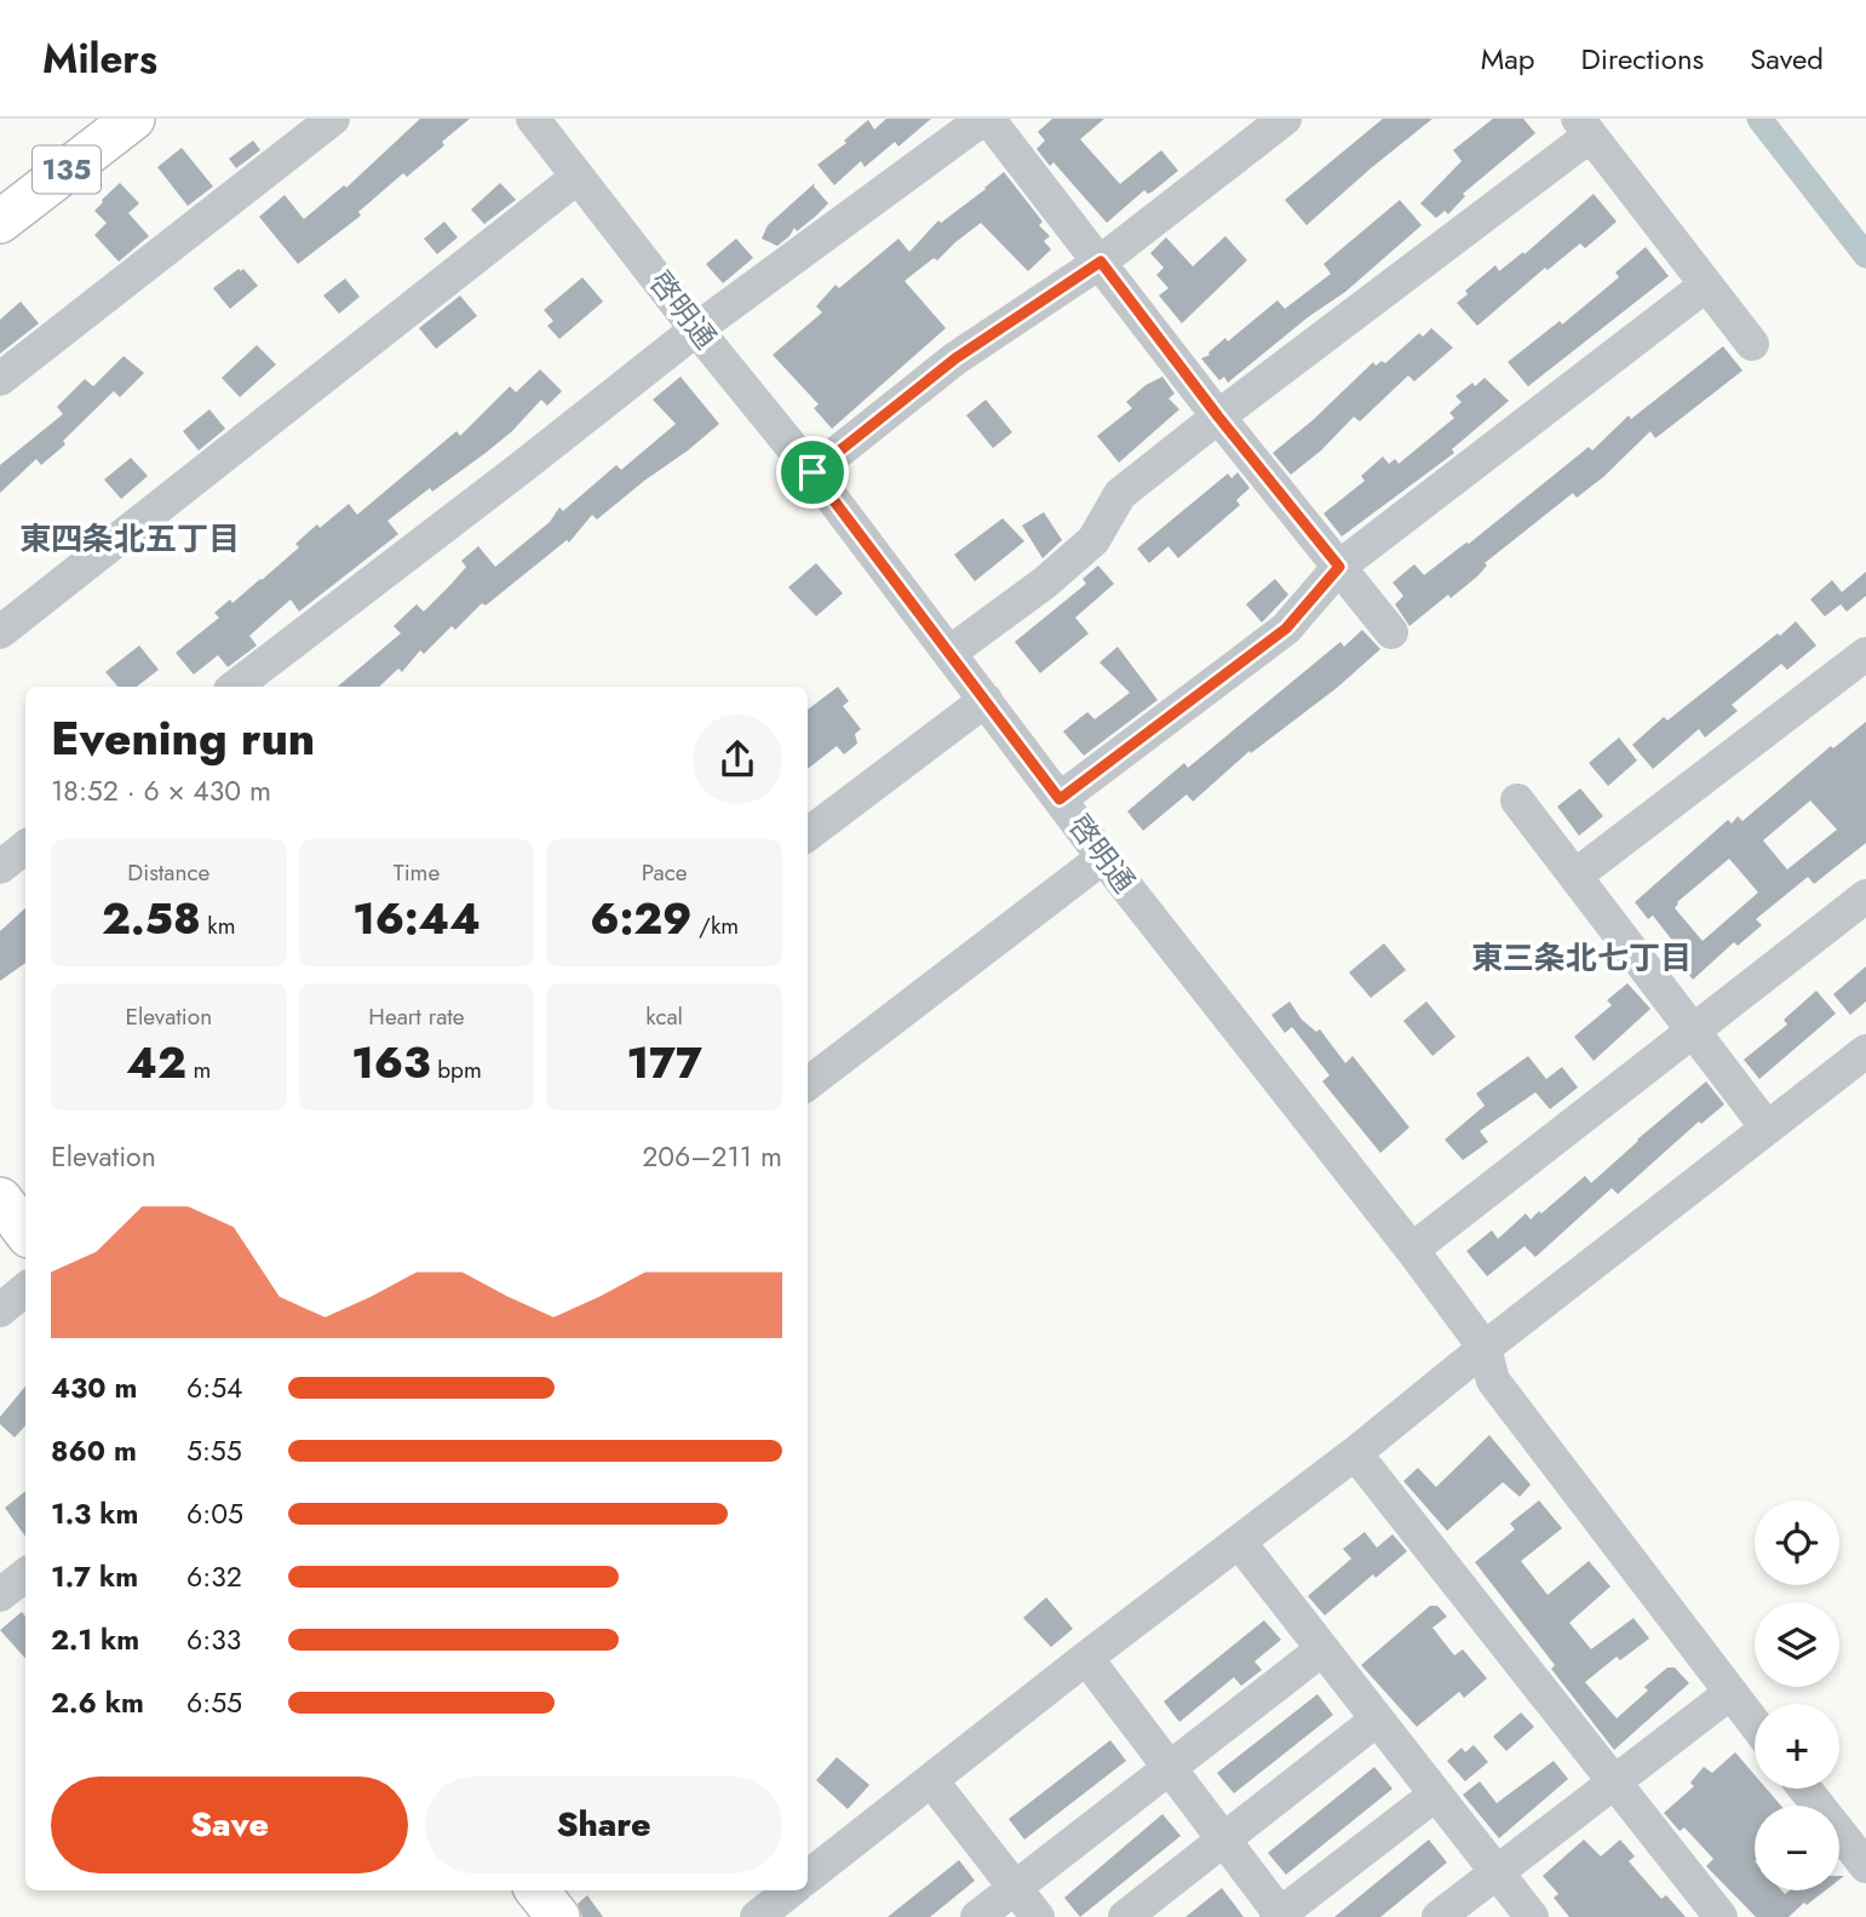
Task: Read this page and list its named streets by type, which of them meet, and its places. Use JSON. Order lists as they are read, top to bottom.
{
  "streets": {
    "main road": ["135"],
    "street": ["啓明通"]
  },
  "districts": ["東四条北五丁目", "東三条北七丁目"],
  "page": {
    "header": "Milers",
    "nav": ["Map", "Directions", "Saved"],
    "heading": ["Evening run", "18:52 · 6 × 430 m"],
    "stats": [
      ["Distance", "2.58 km"],
      ["Time", "16:44"],
      ["Pace", "6:29 /km"],
      ["Elevation", "42 m"],
      ["Heart rate", "163 bpm"],
      ["kcal", "177"]
    ],
    "chart": ["Elevation", "206–211 m"],
    "list": [
      {
        "name": "430 m",
        "note": "6:54"
      },
      {
        "name": "860 m",
        "note": "5:55"
      },
      {
        "name": "1.3 km",
        "note": "6:05"
      },
      {
        "name": "1.7 km",
        "note": "6:32"
      },
      {
        "name": "2.1 km",
        "note": "6:33"
      },
      {
        "name": "2.6 km",
        "note": "6:55"
      }
    ],
    "map_buttons": ["+", "−"],
    "buttons": ["Save", "Share"]
  }
}
